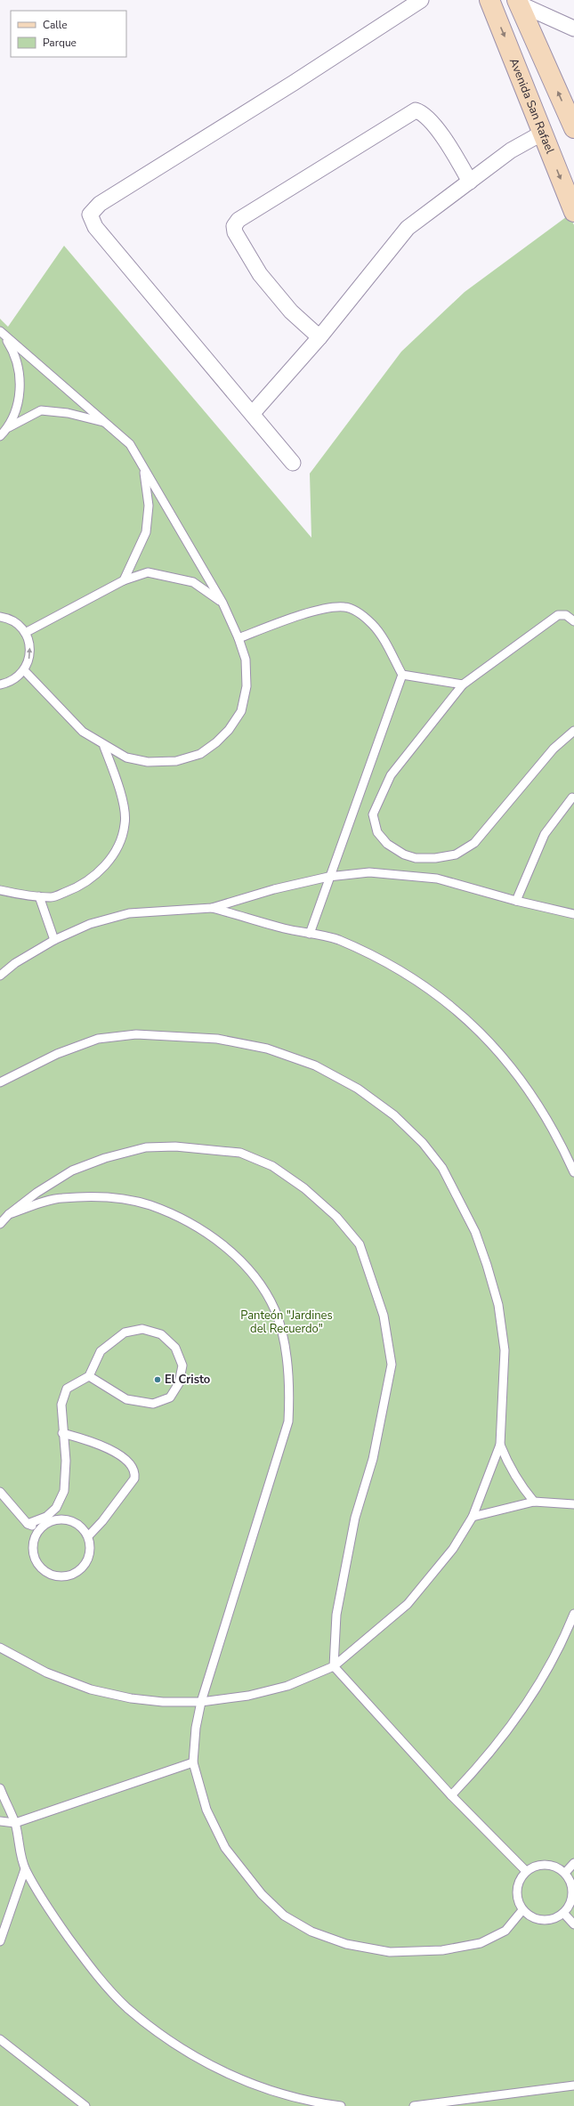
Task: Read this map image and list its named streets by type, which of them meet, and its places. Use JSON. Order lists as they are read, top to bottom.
{
  "streets": {
    "main road": ["Avenida San Rafael"]
  },
  "parks": ["Panteón \"Jardines del Recuerdo\""],
  "places": ["El Cristo"],
  "legend": ["Calle", "Parque"]
}
